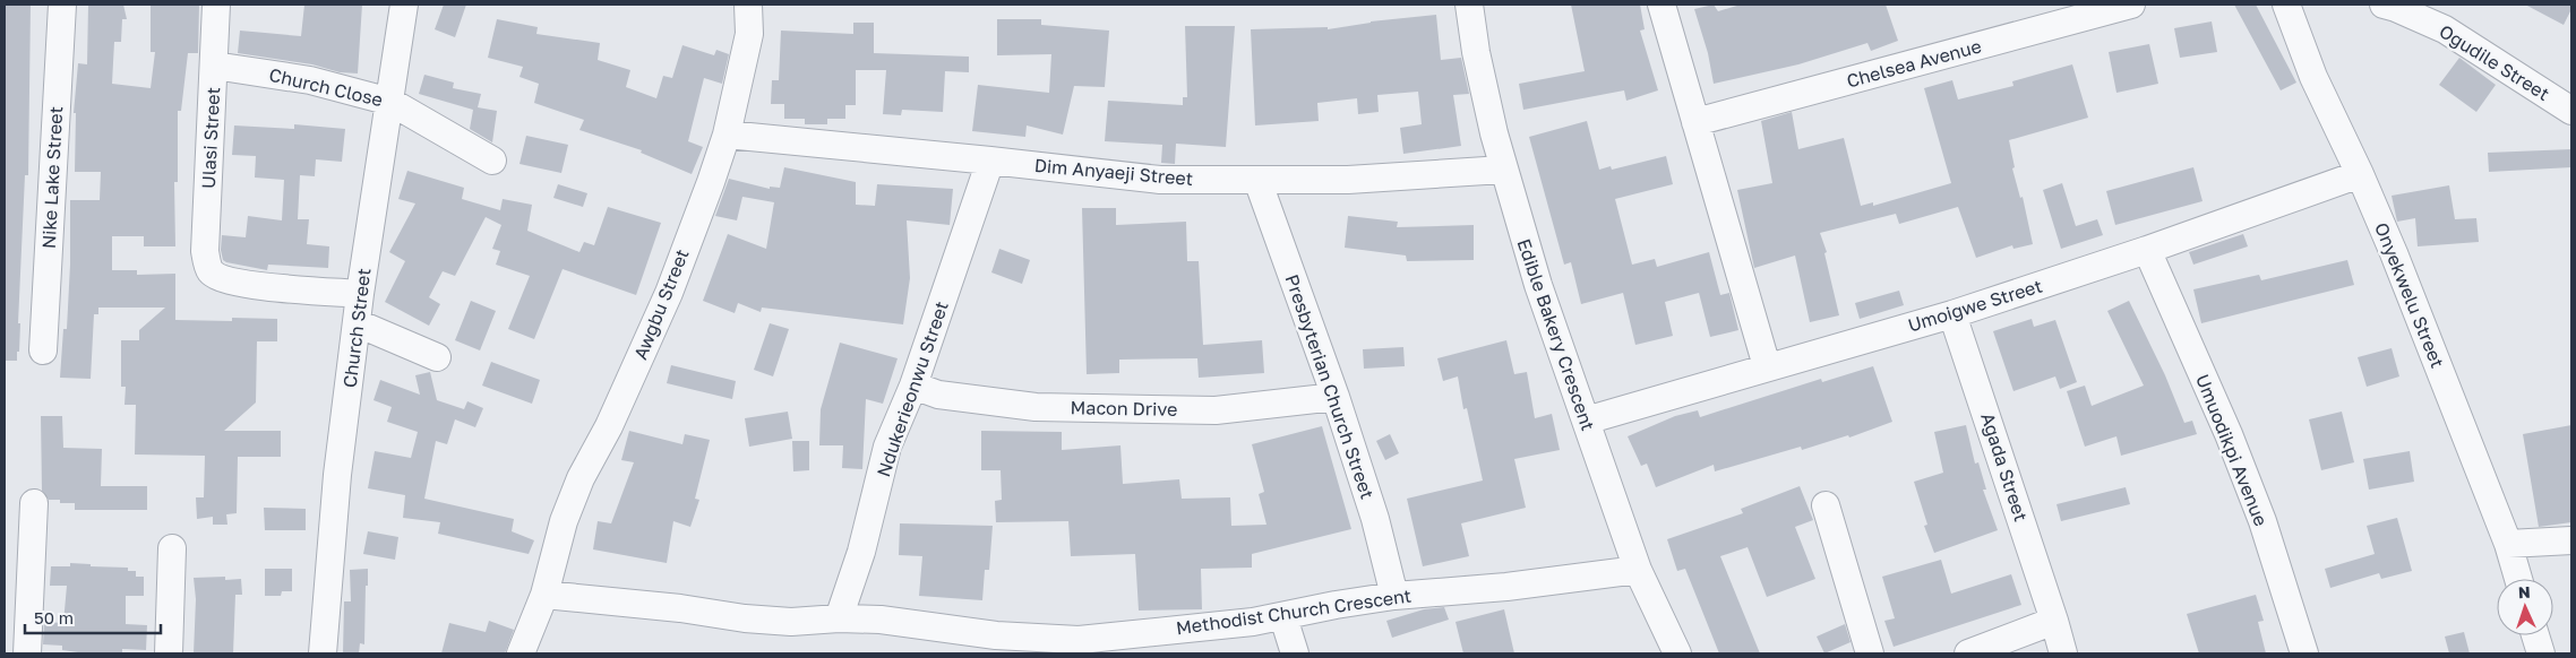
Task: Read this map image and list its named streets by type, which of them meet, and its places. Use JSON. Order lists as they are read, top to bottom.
{
  "streets": {
    "street": [
      "Ogudile Street",
      "Chelsea Avenue",
      "Church Close",
      "Ulasi Street",
      "Dim Anyaeji Street",
      "Nike Lake Street",
      "Onyekwelu Street",
      "Awgbu Street",
      "Umoigwe Street",
      "Church Street",
      "Edible Bakery Crescent",
      "Presbyterian Church Street",
      "Ndukerieonwu Street",
      "Macon Drive",
      "Umuodikpi Avenue",
      "Agada Street",
      "Methodist Church Crescent"
    ]
  },
  "crossings": [
    ["Church Close", "Ulasi Street"],
    ["Church Close", "Church Street"],
    ["Ulasi Street", "Church Street"],
    ["Dim Anyaeji Street", "Awgbu Street"],
    ["Dim Anyaeji Street", "Edible Bakery Crescent"],
    ["Dim Anyaeji Street", "Presbyterian Church Street"],
    ["Dim Anyaeji Street", "Ndukerieonwu Street"],
    ["Onyekwelu Street", "Umoigwe Street"],
    ["Awgbu Street", "Methodist Church Crescent"],
    ["Umoigwe Street", "Edible Bakery Crescent"],
    ["Umoigwe Street", "Umuodikpi Avenue"],
    ["Umoigwe Street", "Agada Street"],
    ["Edible Bakery Crescent", "Methodist Church Crescent"],
    ["Presbyterian Church Street", "Macon Drive"],
    ["Presbyterian Church Street", "Methodist Church Crescent"],
    ["Ndukerieonwu Street", "Macon Drive"],
    ["Ndukerieonwu Street", "Methodist Church Crescent"]
  ],
  "scale_bar": "50 m",
  "north": "top"
}
